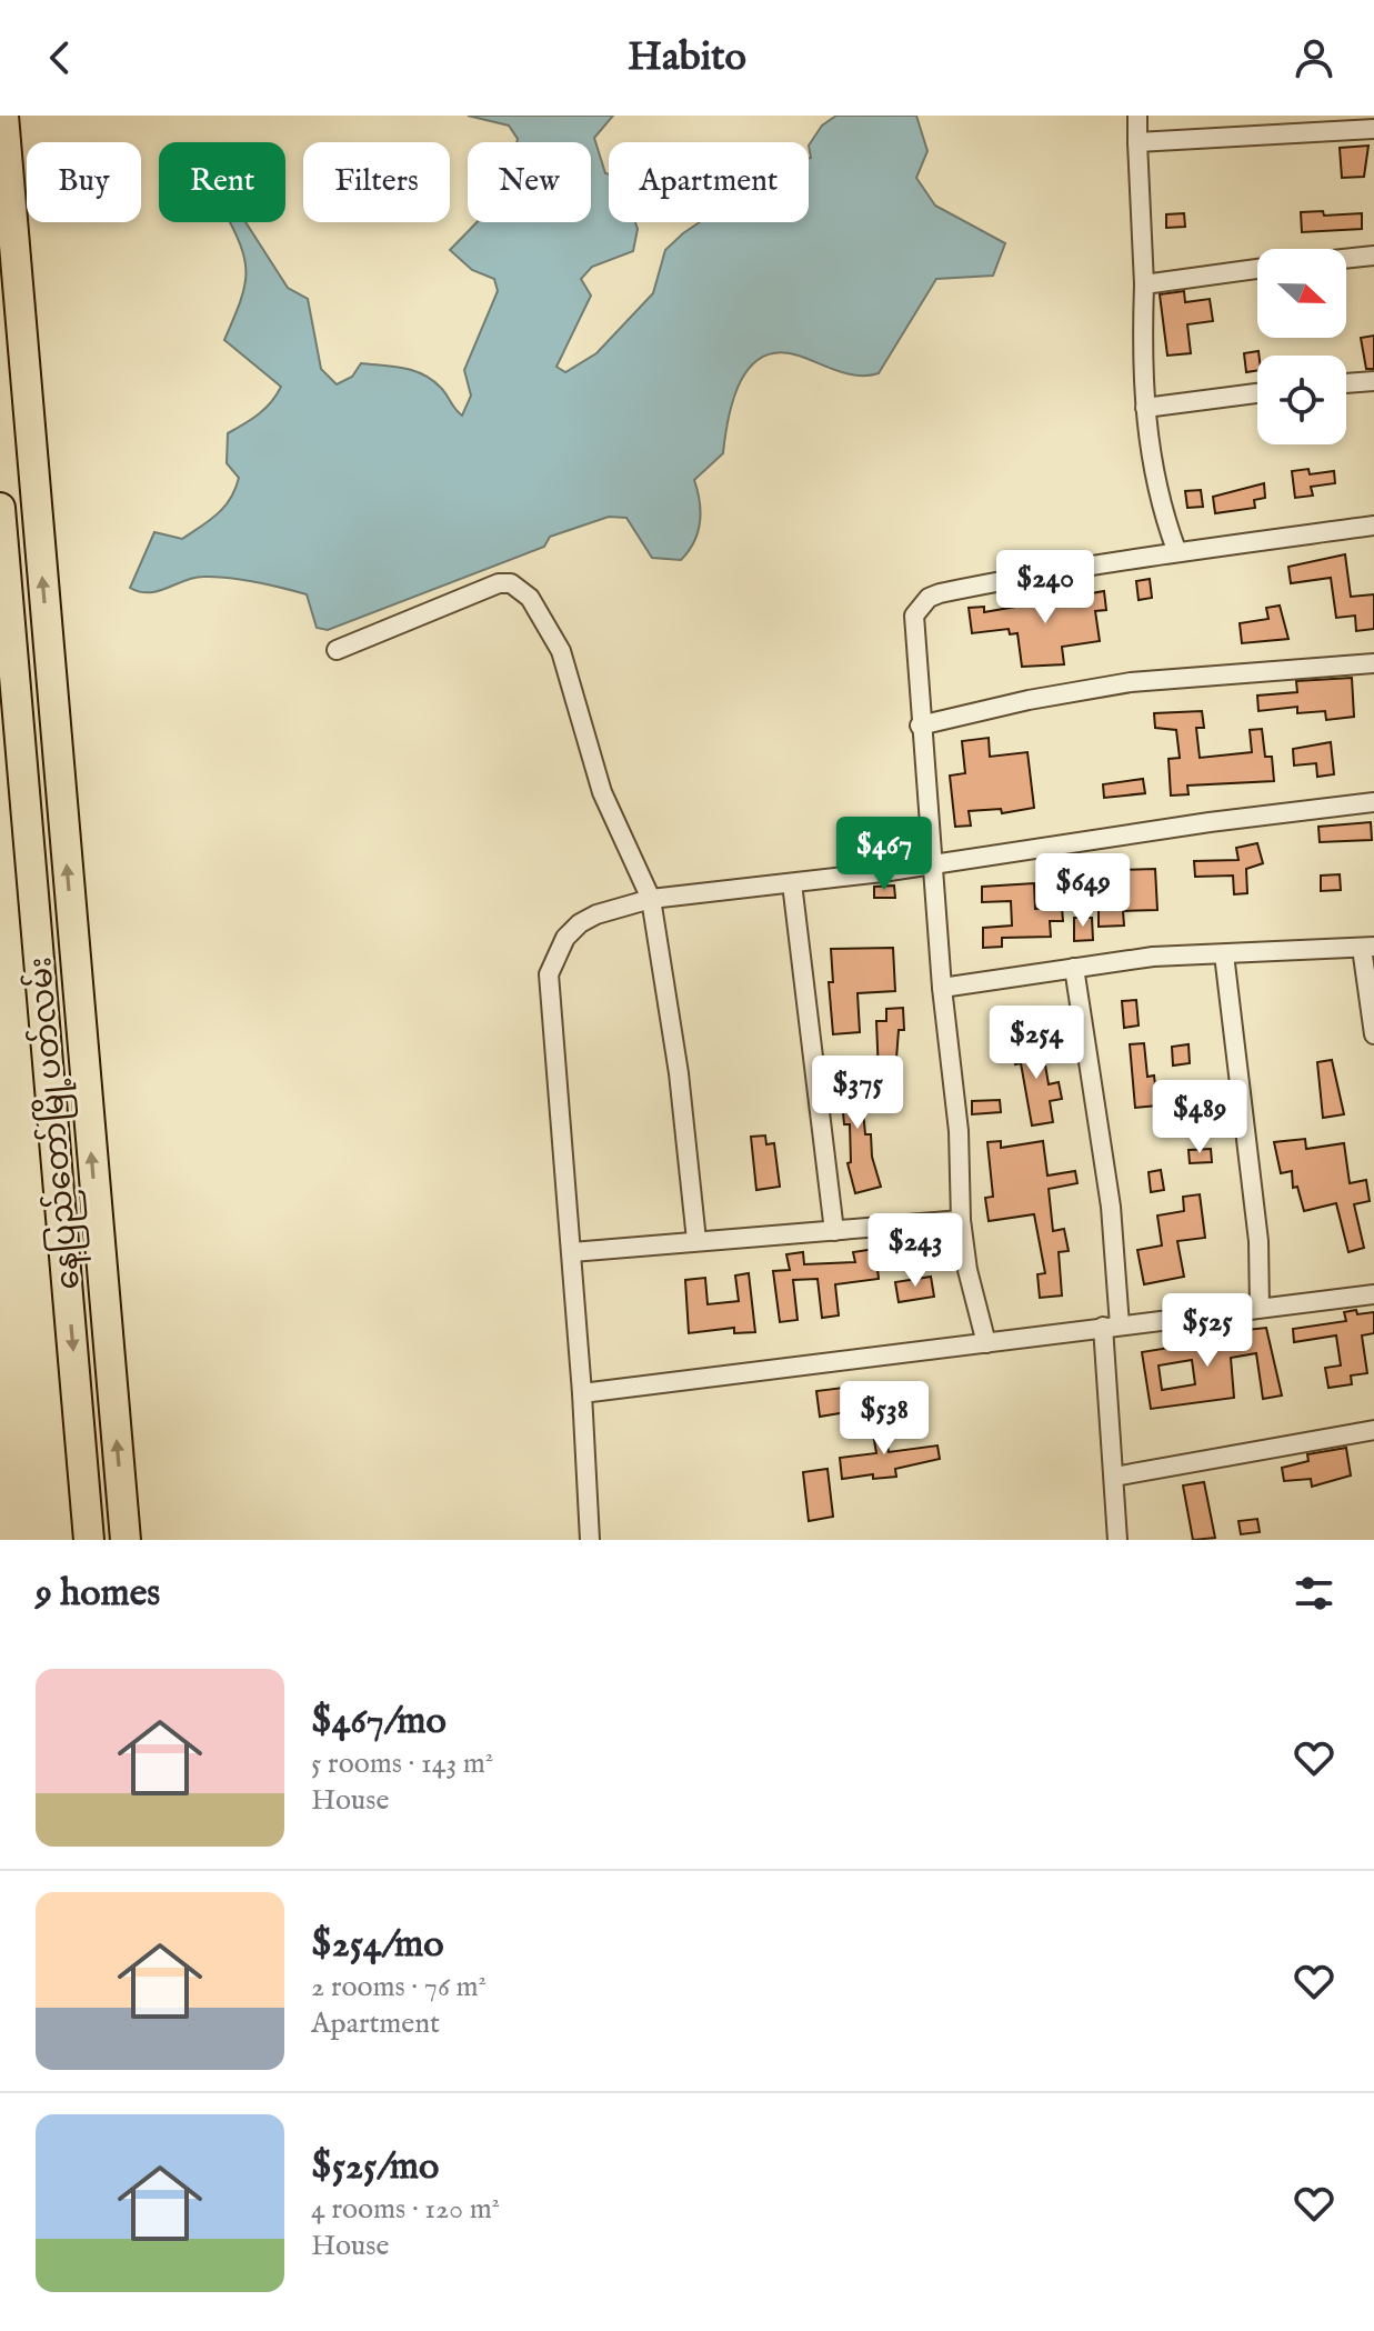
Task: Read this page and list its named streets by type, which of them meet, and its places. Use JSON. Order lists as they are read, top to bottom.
{
  "streets": {
    "main road": ["နေပြည်တော်မြို့ပတ်လမ်း"]
  },
  "north": "right",
  "page": {
    "header": "Habito",
    "chip": [
      "Buy",
      "Rent",
      "Filters",
      "New",
      "Apartment"
    ],
    "price": [
      "$240",
      "$467",
      "$649",
      "$254",
      "$375",
      "$489",
      "$243",
      "$525",
      "$538"
    ],
    "heading": "9 homes",
    "list": [
      {
        "name": "$467/mo",
        "note": "5 rooms · 143 m² · House"
      },
      {
        "name": "$254/mo",
        "note": "2 rooms · 76 m² · Apartment"
      },
      {
        "name": "$525/mo",
        "note": "4 rooms · 120 m² · House"
      }
    ]
  }
}
